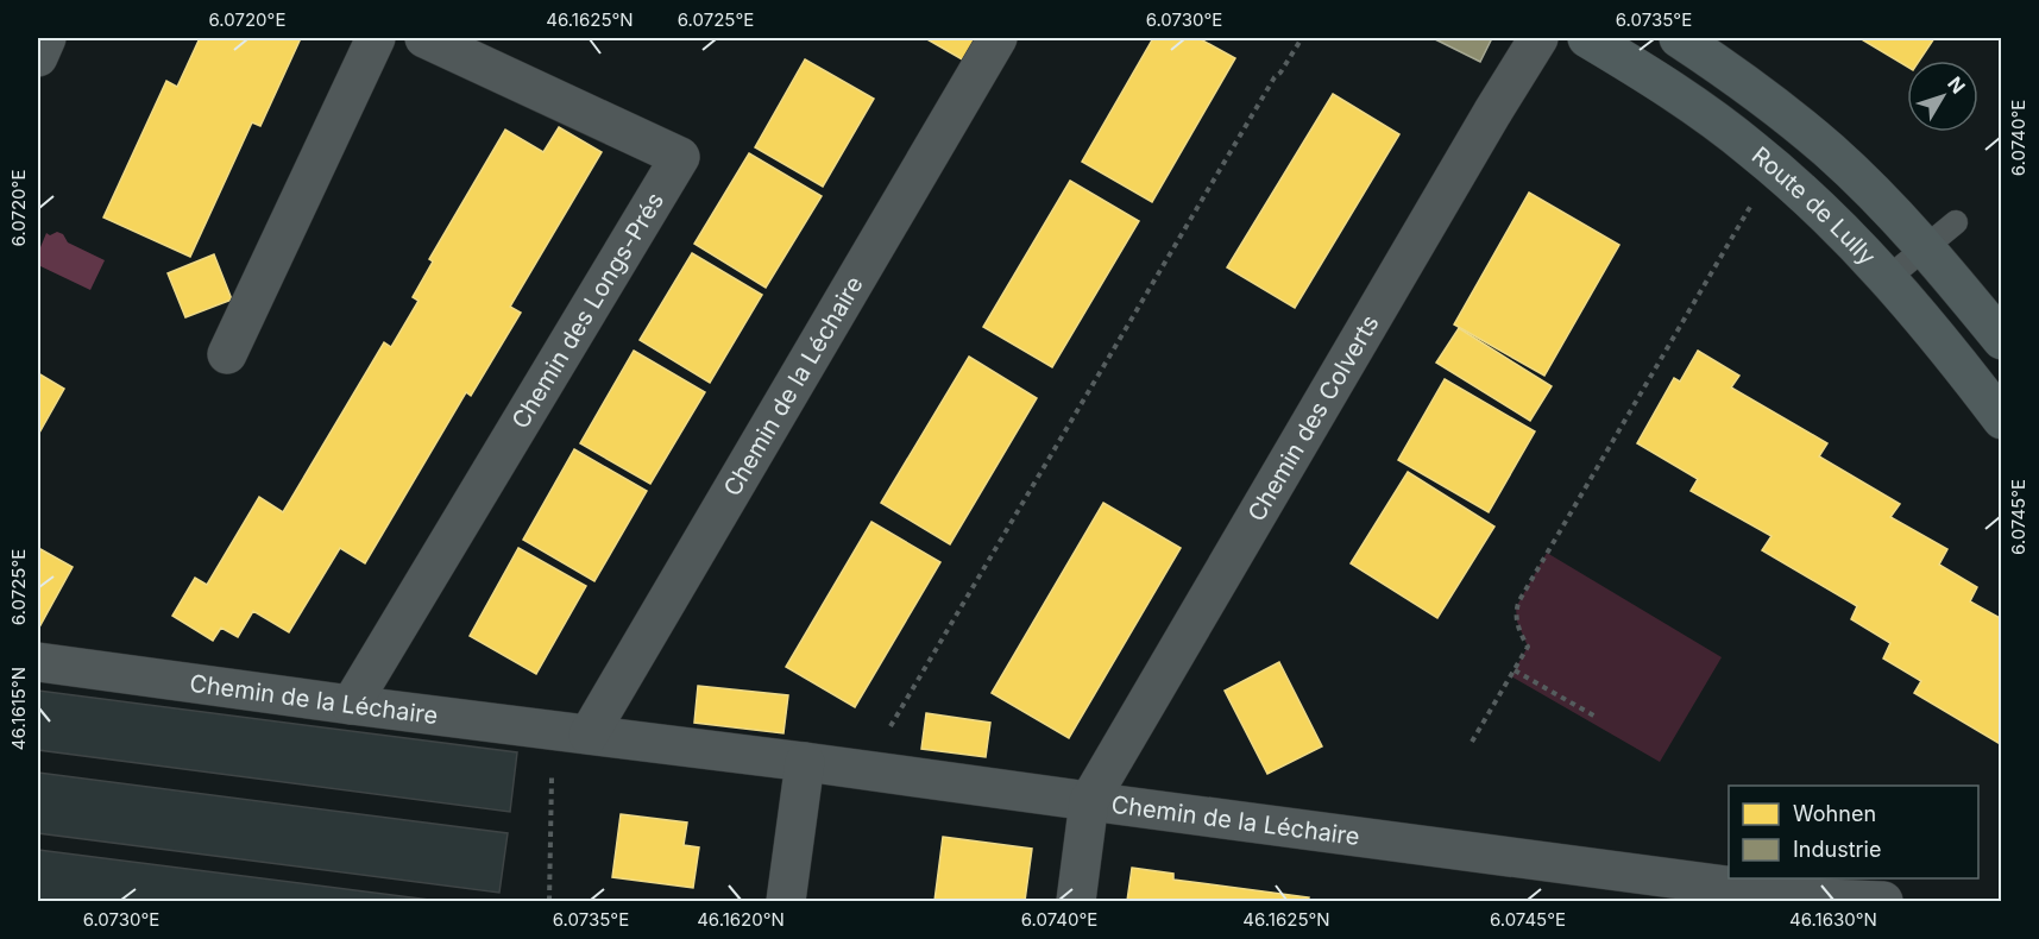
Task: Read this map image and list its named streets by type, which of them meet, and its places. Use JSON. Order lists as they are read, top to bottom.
{
  "streets": {
    "main road": ["Route de Lully"],
    "street": ["Chemin des Longs-Prés", "Chemin de la Léchaire", "Chemin des Colverts"]
  },
  "crossings": [
    ["Chemin des Longs-Prés", "Chemin de la Léchaire"],
    ["Chemin de la Léchaire", "Chemin des Colverts"]
  ],
  "legend": ["Wohnen", "Industrie"],
  "north": "top right",
  "coordinates": [
    "6.0720°E",
    "46.1625°N",
    "6.0725°E",
    "6.0730°E",
    "6.0735°E",
    "6.0740°E",
    "6.0745°E",
    "46.1615°N",
    "46.1620°N",
    "46.1630°N"
  ]
}
